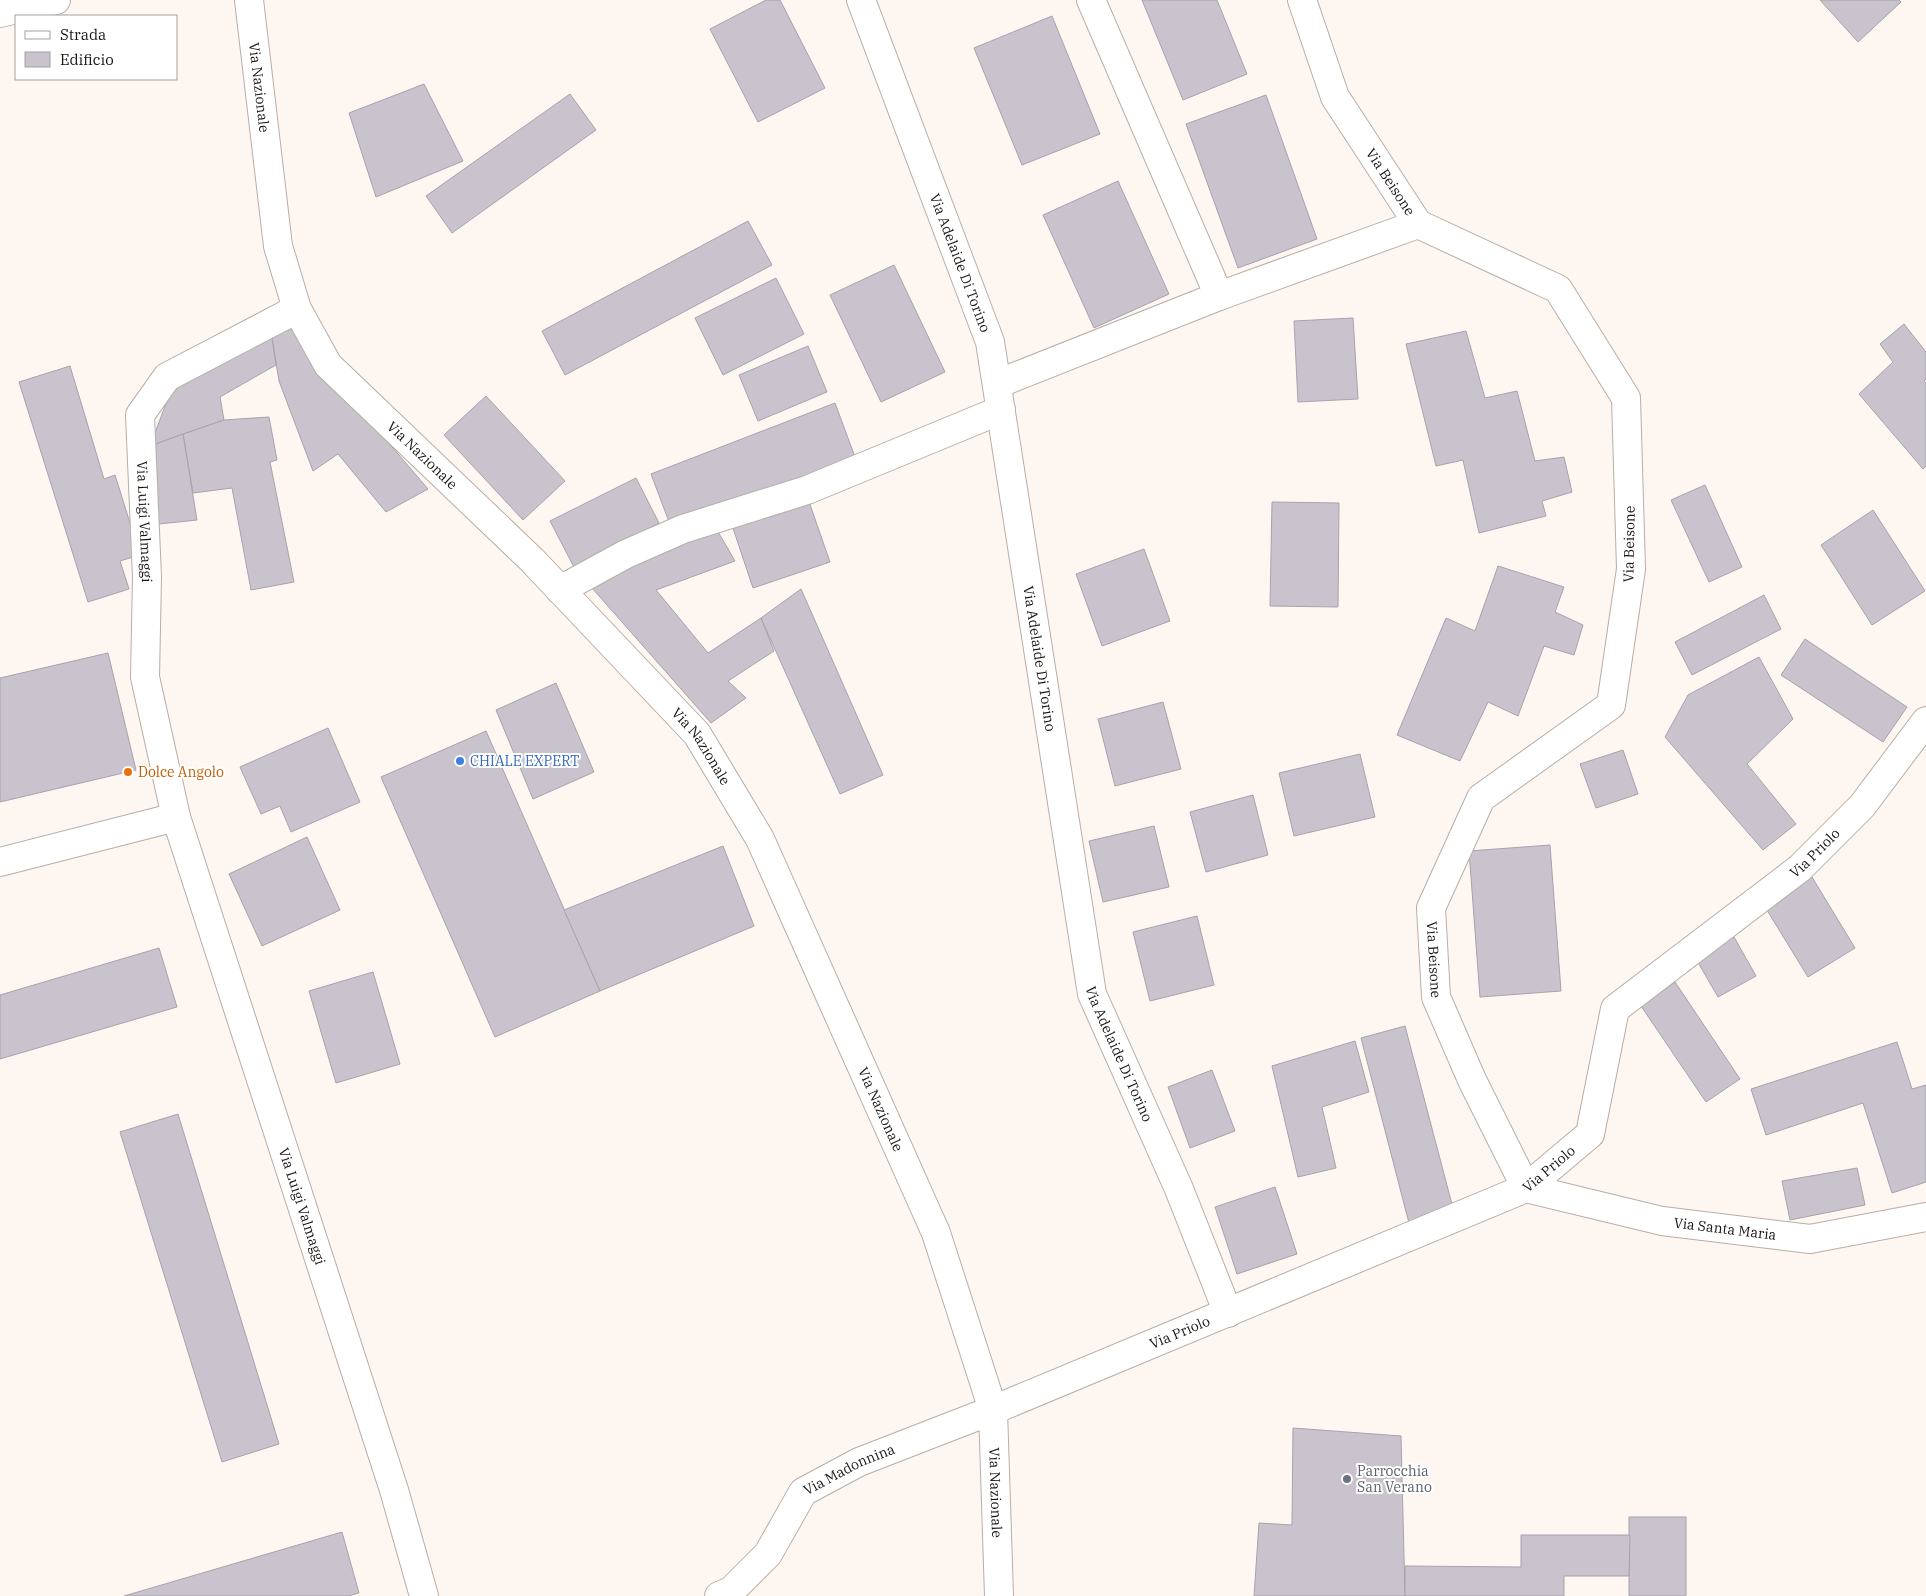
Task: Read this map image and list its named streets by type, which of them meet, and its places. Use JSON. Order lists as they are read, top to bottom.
{
  "streets": {
    "street": [
      "Via Nazionale",
      "Via Beisone",
      "Via Adelaide Di Torino",
      "Via Luigi Valmaggi",
      "Via Priolo",
      "Via Santa Maria",
      "Via Madonnina"
    ]
  },
  "crossings": [
    ["Via Nazionale", "Via Luigi Valmaggi"],
    ["Via Nazionale", "Via Priolo"],
    ["Via Nazionale", "Via Madonnina"],
    ["Via Beisone", "Via Priolo"],
    ["Via Beisone", "Via Santa Maria"],
    ["Via Adelaide Di Torino", "Via Priolo"],
    ["Via Priolo", "Via Santa Maria"],
    ["Via Priolo", "Via Madonnina"]
  ],
  "places": ["CHIALE EXPERT", "Dolce Angolo", "Parrocchia San Verano"],
  "legend": ["Strada", "Edificio"]
}
